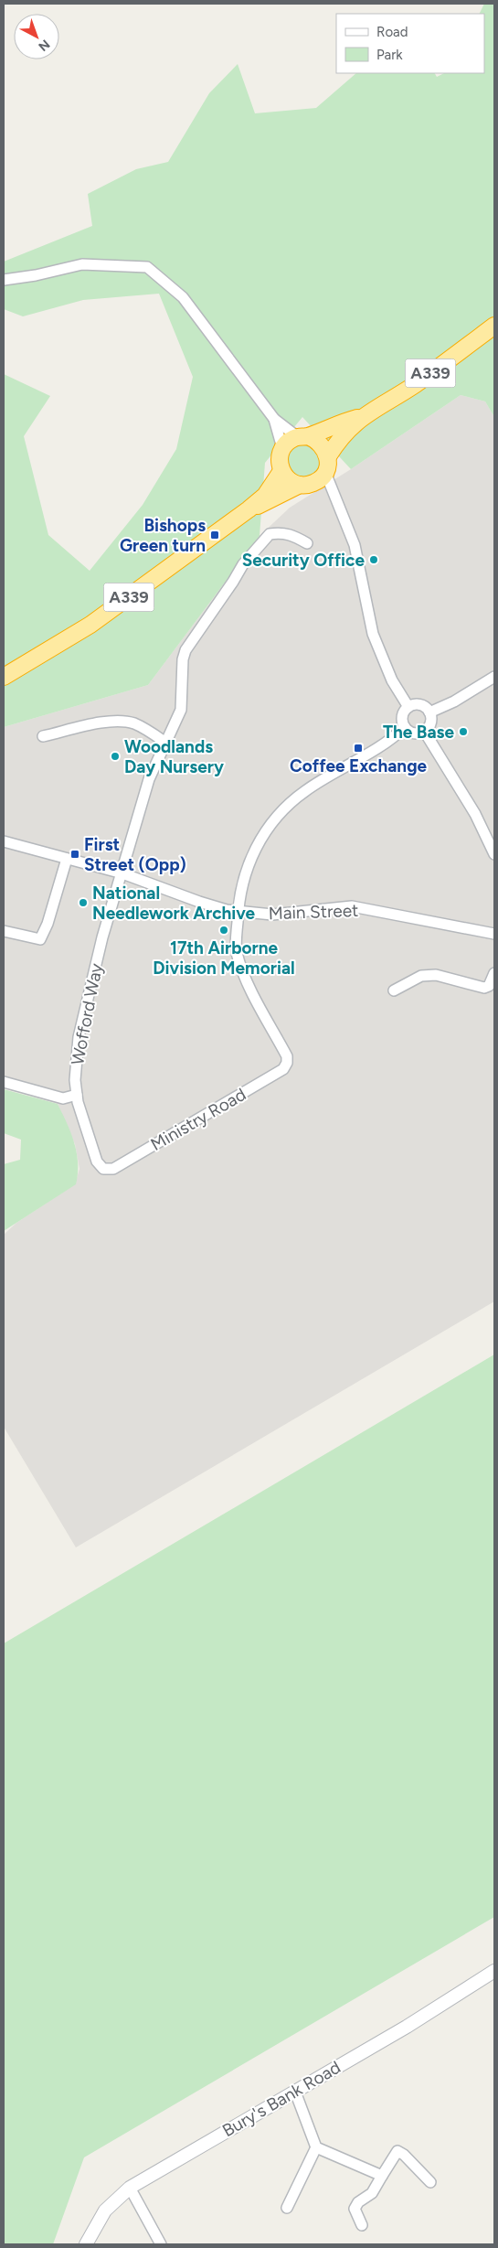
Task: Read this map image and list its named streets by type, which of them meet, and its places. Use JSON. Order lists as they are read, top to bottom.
{
  "streets": {
    "highway": ["A339"],
    "street": [
      "Main Street",
      "Wofford Way",
      "Ministry Road",
      "Bury's Bank Road"
    ]
  },
  "crossings": [
    ["Main Street", "Wofford Way"],
    ["Main Street", "Ministry Road"],
    ["Wofford Way", "Ministry Road"]
  ],
  "places": {
    "transit": ["Bishops Green turn", "Coffee Exchange", "First Street (Opp)"],
    "other": [
      "Security Office",
      "The Base",
      "Woodlands Day Nursery",
      "National Needlework Archive",
      "17th Airborne Division Memorial"
    ]
  },
  "legend": ["Road", "Park"],
  "north": "bottom right"
}
